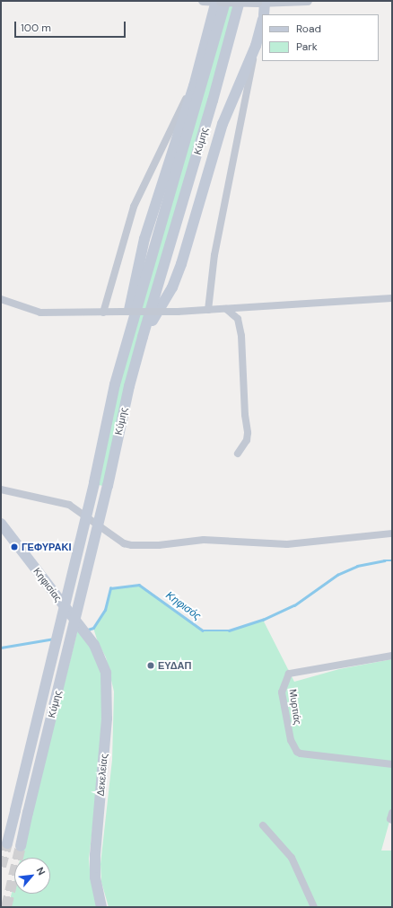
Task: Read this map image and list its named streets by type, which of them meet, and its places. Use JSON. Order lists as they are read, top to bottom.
{
  "streets": {
    "main road": ["Κύμης", "Κηφισίας", "Δεκελείας"],
    "street": ["Μυρτιάς"]
  },
  "crossings": [
    ["Κηφισίας", "Δεκελείας"]
  ],
  "water": ["Κηφισός"],
  "places": ["ΓΕΦΥΡΑΚΙ", "ΕΥΔΑΠ"],
  "legend": ["Road", "Park"],
  "scale_bar": "100 m",
  "north": "top right"
}
